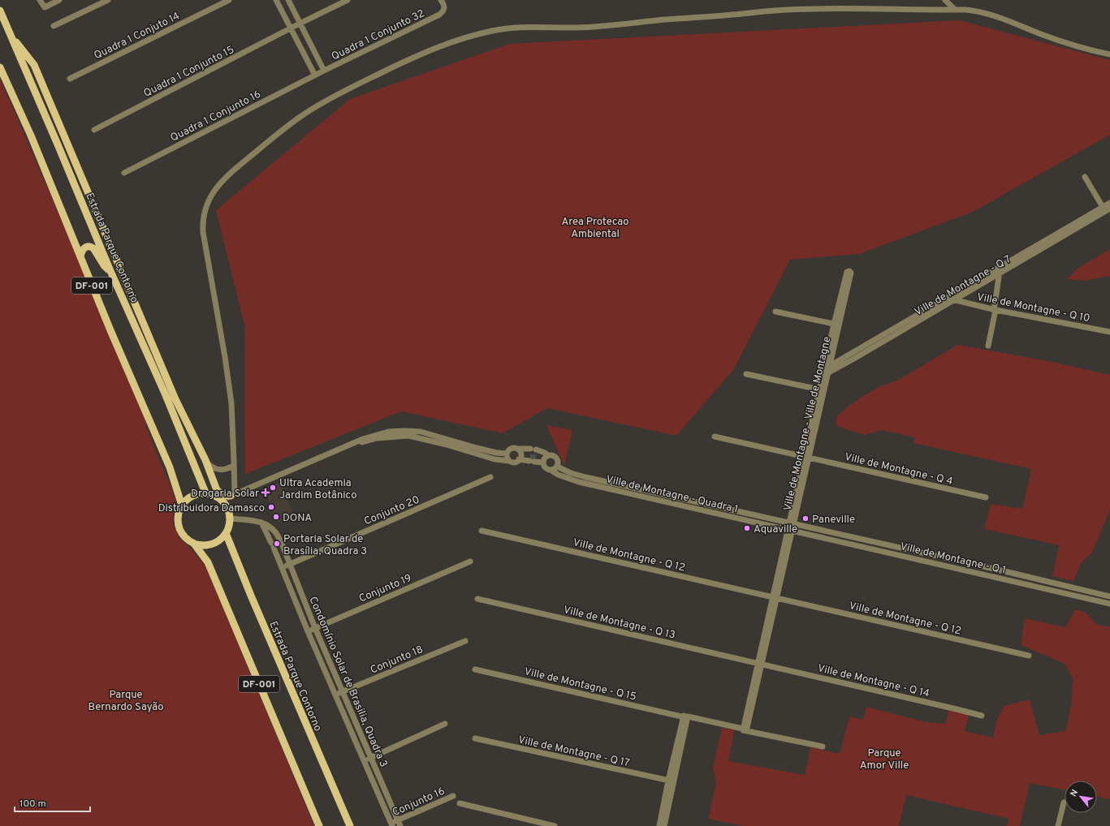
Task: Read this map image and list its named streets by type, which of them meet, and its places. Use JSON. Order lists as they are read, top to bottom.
{
  "streets": {
    "main road": ["Estrada Parque Contorno", "DF-001"],
    "street": [
      "Quadra 1 Conjunto 32",
      "Quadra 1 Conjuto 14",
      "Quadra 1 Conjunto 15",
      "Quadra 1 Conjunto 16",
      "Ville de Montagne - Q 7",
      "Ville de Montagne - Q 10",
      "Ville de Montagne - Ville de Montagne",
      "Ville de Montagne - Q 4",
      "Ville de Montagne - Quadra 1",
      "Conjunto 20",
      "Ville de Montagne - Q 12",
      "Ville de Montagne - Q 1",
      "Conjunto 19",
      "Ville de Montagne - Q 13",
      "Conjunto 18",
      "Ville de Montagne - Q 14",
      "Condomínio Solar de Brasilia, Quadra 3",
      "Ville de Montagne - Q 15",
      "Ville de Montagne - Q 17",
      "Conjunto 16"
    ]
  },
  "crossings": [
    ["Quadra 1 Conjunto 32", "Quadra 1 Conjunto 16"],
    ["Estrada Parque Contorno", "DF-001"],
    ["Ville de Montagne - Q 7", "Ville de Montagne - Q 10"],
    ["Ville de Montagne - Q 7", "Ville de Montagne - Ville de Montagne"],
    ["Ville de Montagne - Ville de Montagne", "Ville de Montagne - Q 4"],
    ["Ville de Montagne - Ville de Montagne", "Ville de Montagne - Quadra 1"],
    ["Ville de Montagne - Ville de Montagne", "Ville de Montagne - Q 12"],
    ["Ville de Montagne - Ville de Montagne", "Ville de Montagne - Q 1"],
    ["Ville de Montagne - Ville de Montagne", "Ville de Montagne - Q 13"],
    ["Ville de Montagne - Ville de Montagne", "Ville de Montagne - Q 14"],
    ["Ville de Montagne - Ville de Montagne", "Ville de Montagne - Q 15"],
    ["Ville de Montagne - Quadra 1", "Ville de Montagne - Q 1"],
    ["Conjunto 20", "Condomínio Solar de Brasilia, Quadra 3"],
    ["Conjunto 19", "Condomínio Solar de Brasilia, Quadra 3"],
    ["Ville de Montagne - Q 13", "Ville de Montagne - Q 14"],
    ["Conjunto 18", "Condomínio Solar de Brasilia, Quadra 3"],
    ["Condomínio Solar de Brasilia, Quadra 3", "Conjunto 16"]
  ],
  "parks": ["Area Protecao Ambiental", "Parque Bernardo Sayão", "Parque Amor Ville"],
  "places": {
    "other": [
      "Ultra Academia Jardim Botânico",
      "Distribuidora Damasco",
      "DONA",
      "Paneville",
      "Aquaville",
      "Portaria Solar de Brasília, Quadra 3"
    ],
    "health": ["Drogaria Solar"]
  },
  "scale_bar": "100 m",
  "north": "top left"
}
